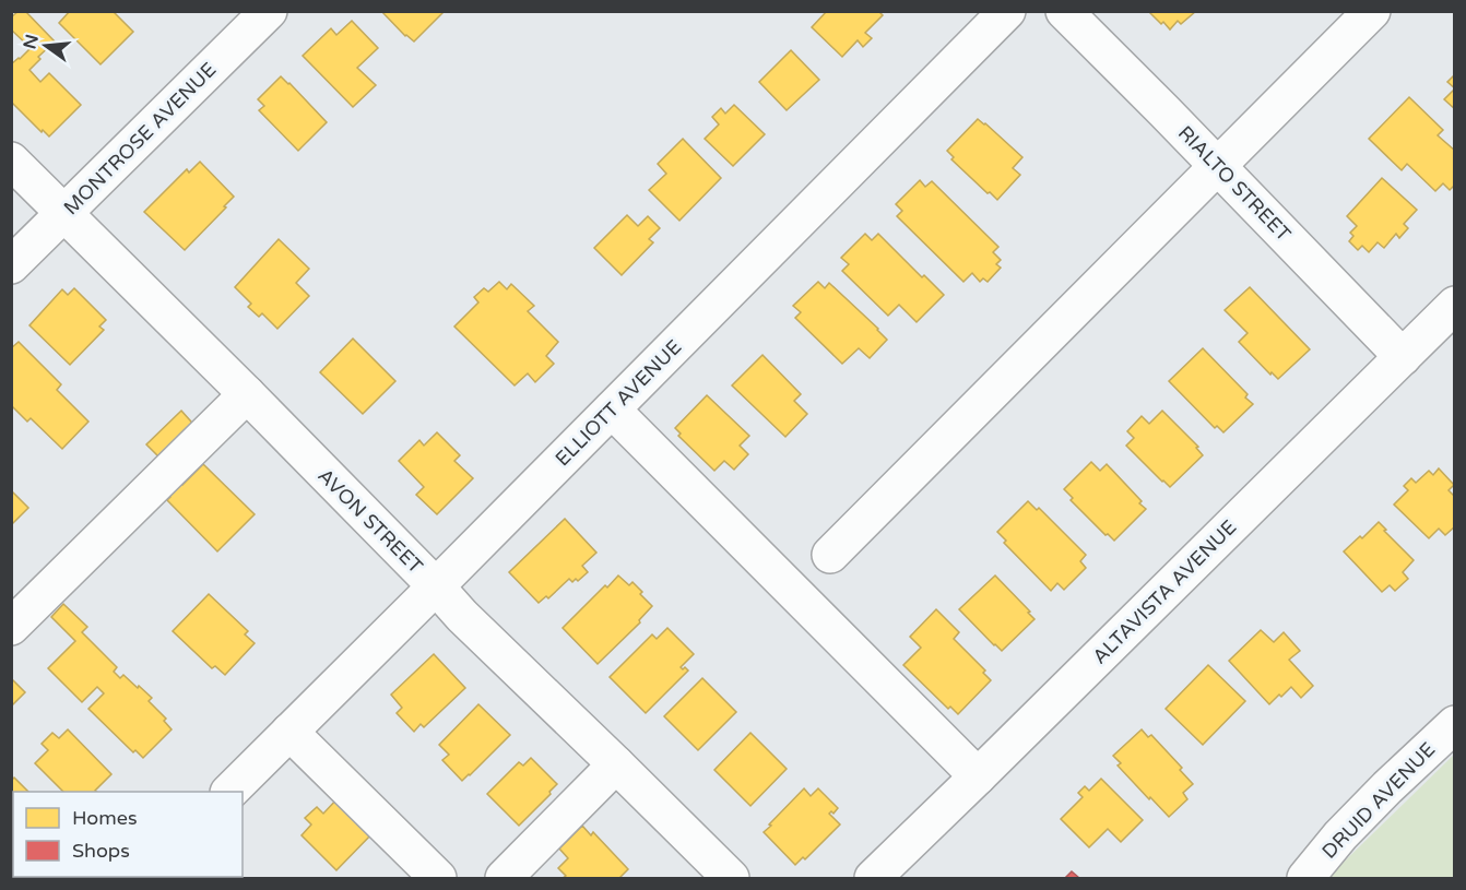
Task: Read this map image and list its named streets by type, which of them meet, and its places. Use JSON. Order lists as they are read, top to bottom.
{
  "streets": {
    "street": [
      "MONTROSE AVENUE",
      "RIALTO STREET",
      "ELLIOTT AVENUE",
      "AVON STREET",
      "ALTAVISTA AVENUE",
      "DRUID AVENUE"
    ]
  },
  "crossings": [
    ["MONTROSE AVENUE", "AVON STREET"],
    ["RIALTO STREET", "ALTAVISTA AVENUE"],
    ["ELLIOTT AVENUE", "AVON STREET"]
  ],
  "legend": ["Homes", "Shops"],
  "north": "left"
}
